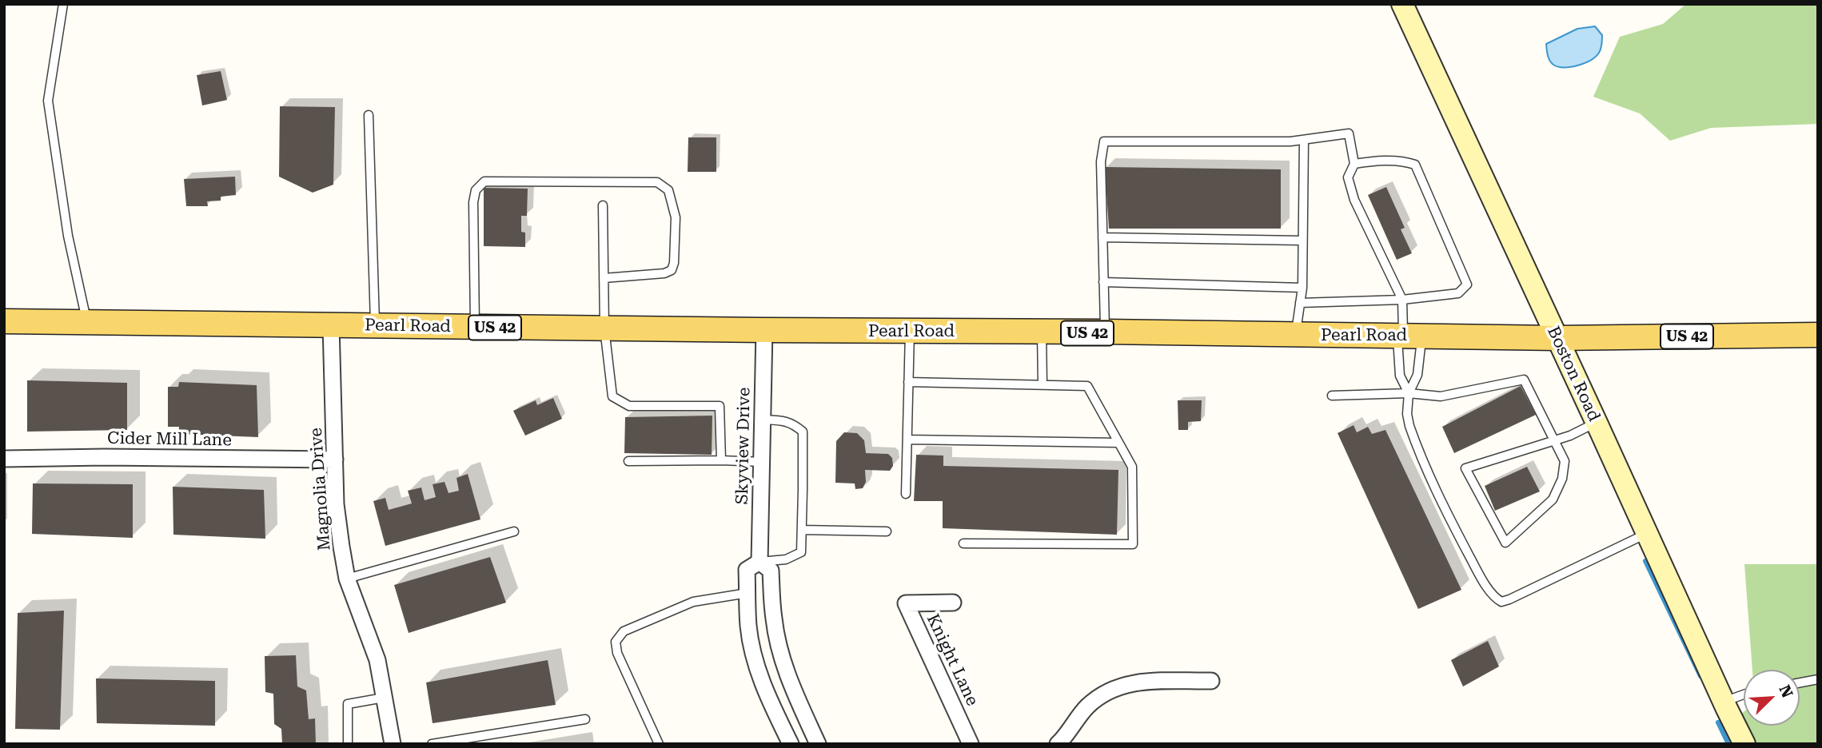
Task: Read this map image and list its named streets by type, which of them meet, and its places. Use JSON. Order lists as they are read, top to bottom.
{
  "streets": {
    "main road": ["Pearl Road", "US 42"],
    "street": [
      "Boston Road",
      "Cider Mill Lane",
      "Skyview Drive",
      "Magnolia Drive",
      "Knight Lane"
    ]
  },
  "crossings": [
    ["Pearl Road", "Boston Road"],
    ["Pearl Road", "Skyview Drive"],
    ["Pearl Road", "Magnolia Drive"],
    ["Cider Mill Lane", "Magnolia Drive"]
  ],
  "north": "top right"
}
